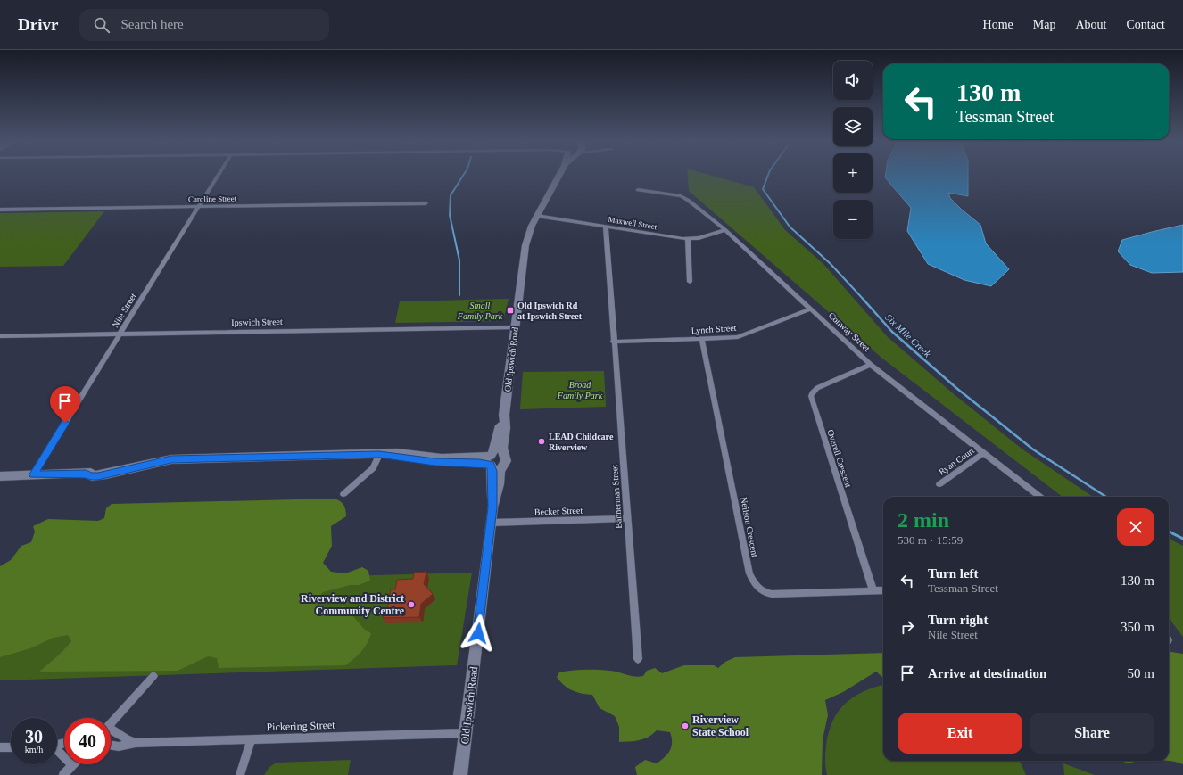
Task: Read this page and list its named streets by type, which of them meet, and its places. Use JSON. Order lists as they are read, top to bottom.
{
  "streets": {
    "street": [
      "Caroline Street",
      "Maxwell Street",
      "Nile Street",
      "Ipswich Street",
      "Lynch Street",
      "Conway Street",
      "Old Ipswich Road",
      "Overell Crescent",
      "Ryan Court",
      "Bannerman Street",
      "Becker Street",
      "Neilson Crescent",
      "Pickering Street"
    ]
  },
  "crossings": [
    ["Caroline Street", "Nile Street"],
    ["Maxwell Street", "Conway Street"],
    ["Maxwell Street", "Old Ipswich Road"],
    ["Maxwell Street", "Bannerman Street"],
    ["Nile Street", "Ipswich Street"],
    ["Ipswich Street", "Old Ipswich Road"],
    ["Lynch Street", "Conway Street"],
    ["Lynch Street", "Bannerman Street"],
    ["Lynch Street", "Neilson Crescent"],
    ["Conway Street", "Overell Crescent"],
    ["Conway Street", "Ryan Court"],
    ["Old Ipswich Road", "Becker Street"],
    ["Old Ipswich Road", "Pickering Street"],
    ["Overell Crescent", "Neilson Crescent"],
    ["Bannerman Street", "Becker Street"]
  ],
  "water": ["Six Mile Creek"],
  "parks": ["Small Family Park", "Broad Family Park"],
  "places": {
    "transit": ["Old Ipswich Rd at Ipswich Street"],
    "other": ["LEAD Childcare Riverview", "Riverview and District Community Centre", "Riverview State School"]
  },
  "page": {
    "header": "Drivr",
    "search": "Search here",
    "nav": [
      "Home",
      "Map",
      "About",
      "Contact"
    ],
    "map_buttons": ["+", "−"],
    "turn": ["130 m", "Tessman Street"],
    "heading": ["2 min", "530 m · 15:59"],
    "list": [
      {
        "name": "Turn left",
        "note": "Tessman Street",
        "value": "130 m"
      },
      {
        "name": "Turn right",
        "note": "Nile Street",
        "value": "350 m"
      },
      {
        "name": "Arrive at destination",
        "value": "50 m"
      }
    ],
    "buttons": ["Exit", "Share"],
    "speed": "30 km/h",
    "limit": "40"
  }
}
